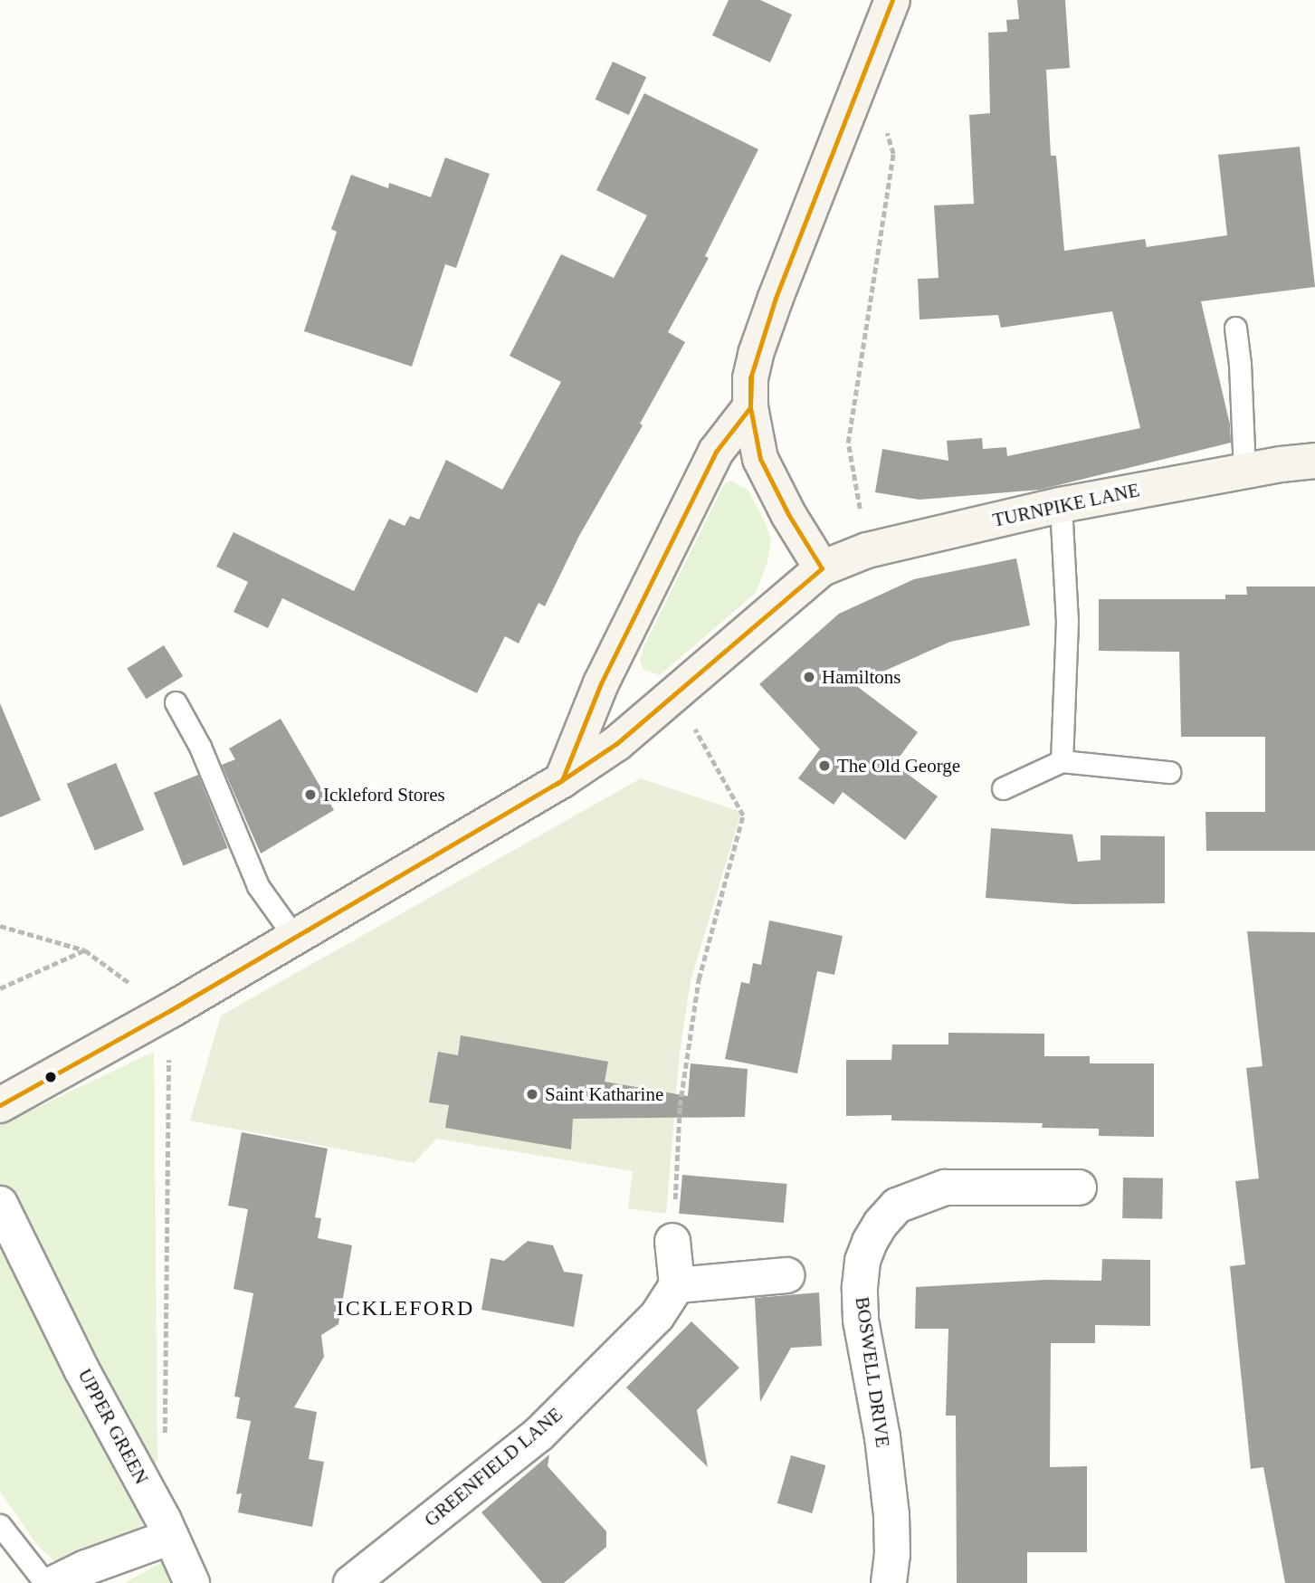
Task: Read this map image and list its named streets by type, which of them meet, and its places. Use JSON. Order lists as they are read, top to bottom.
{
  "streets": {
    "street": [
      "TURNPIKE LANE",
      "BOSWELL DRIVE",
      "UPPER GREEN",
      "GREENFIELD LANE"
    ]
  },
  "districts": ["ICKLEFORD"],
  "places": [
    "Hamiltons",
    "The Old George",
    "Ickleford Stores",
    "Saint Katharine"
  ]
}
